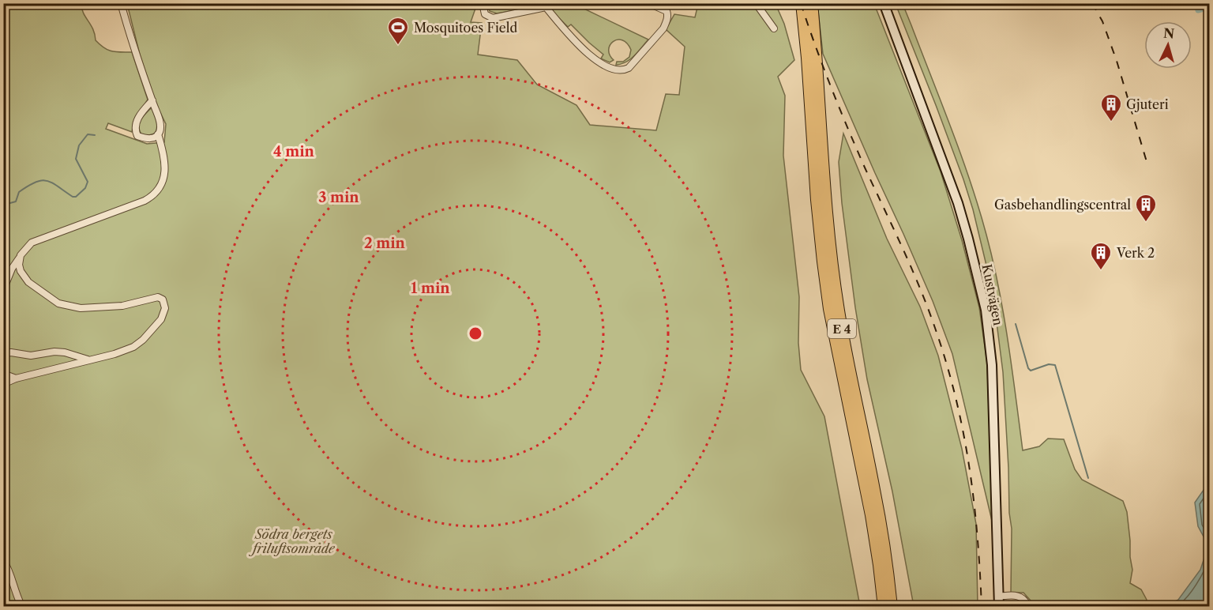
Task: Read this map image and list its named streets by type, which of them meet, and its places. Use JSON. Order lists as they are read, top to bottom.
{
  "streets": {
    "highway": ["E 4"],
    "main road": ["Kustvägen"]
  },
  "parks": ["Södra bergets friluftsområde"],
  "places": {
    "sports": ["Mosquitoes Field"],
    "building": ["Gjuteri", "Gasbehandlingscentral", "Verk 2"]
  },
  "north": "top",
  "rings": [
    "4 min",
    "3 min",
    "2 min",
    "1 min"
  ]
}
